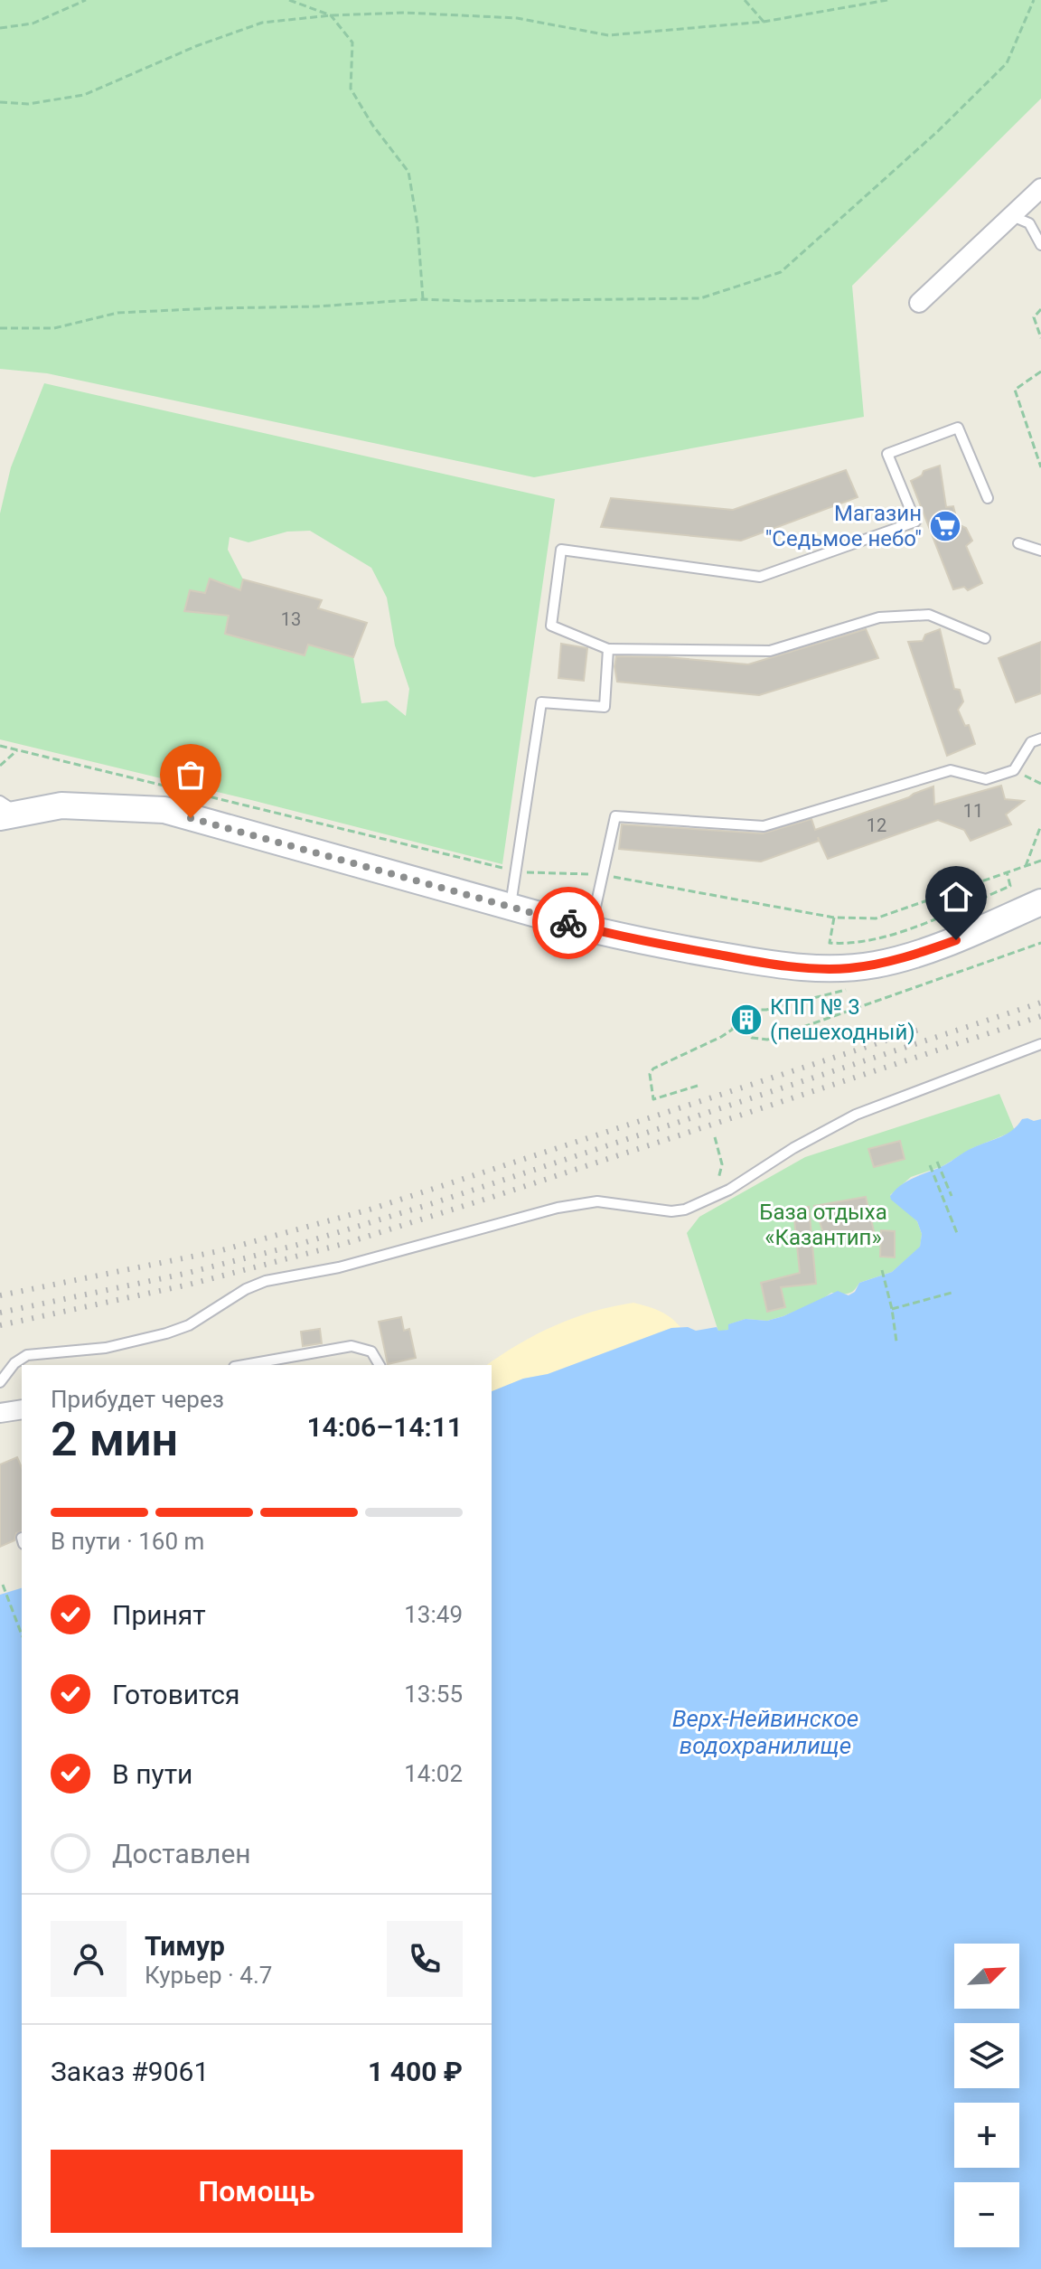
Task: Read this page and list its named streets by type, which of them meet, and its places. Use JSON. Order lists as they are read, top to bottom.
{
  "water": ["Верх-Нейвинское водохранилище"],
  "parks": ["База отдыха «Казантип»"],
  "places": {
    "supermarket": ["Магазин \"Седьмое небо\""],
    "building": ["КПП № 3 (пешеходный)"]
  },
  "house_numbers": ["13", "11", "12"],
  "north": "top right",
  "page": {
    "heading": ["2 мин", "Прибудет через", "14:06–14:11"],
    "panel": [
      "Тимур",
      "Курьер · 4.7",
      "Заказ #9061",
      "1 400 ₽"
    ],
    "bar": "В пути · 160 m",
    "list": [
      ["Принят", "13:49"],
      ["Готовится", "13:55"],
      ["В пути", "14:02"],
      "Доставлен"
    ],
    "map_buttons": ["+", "−"],
    "buttons": "Помощь"
  }
}
